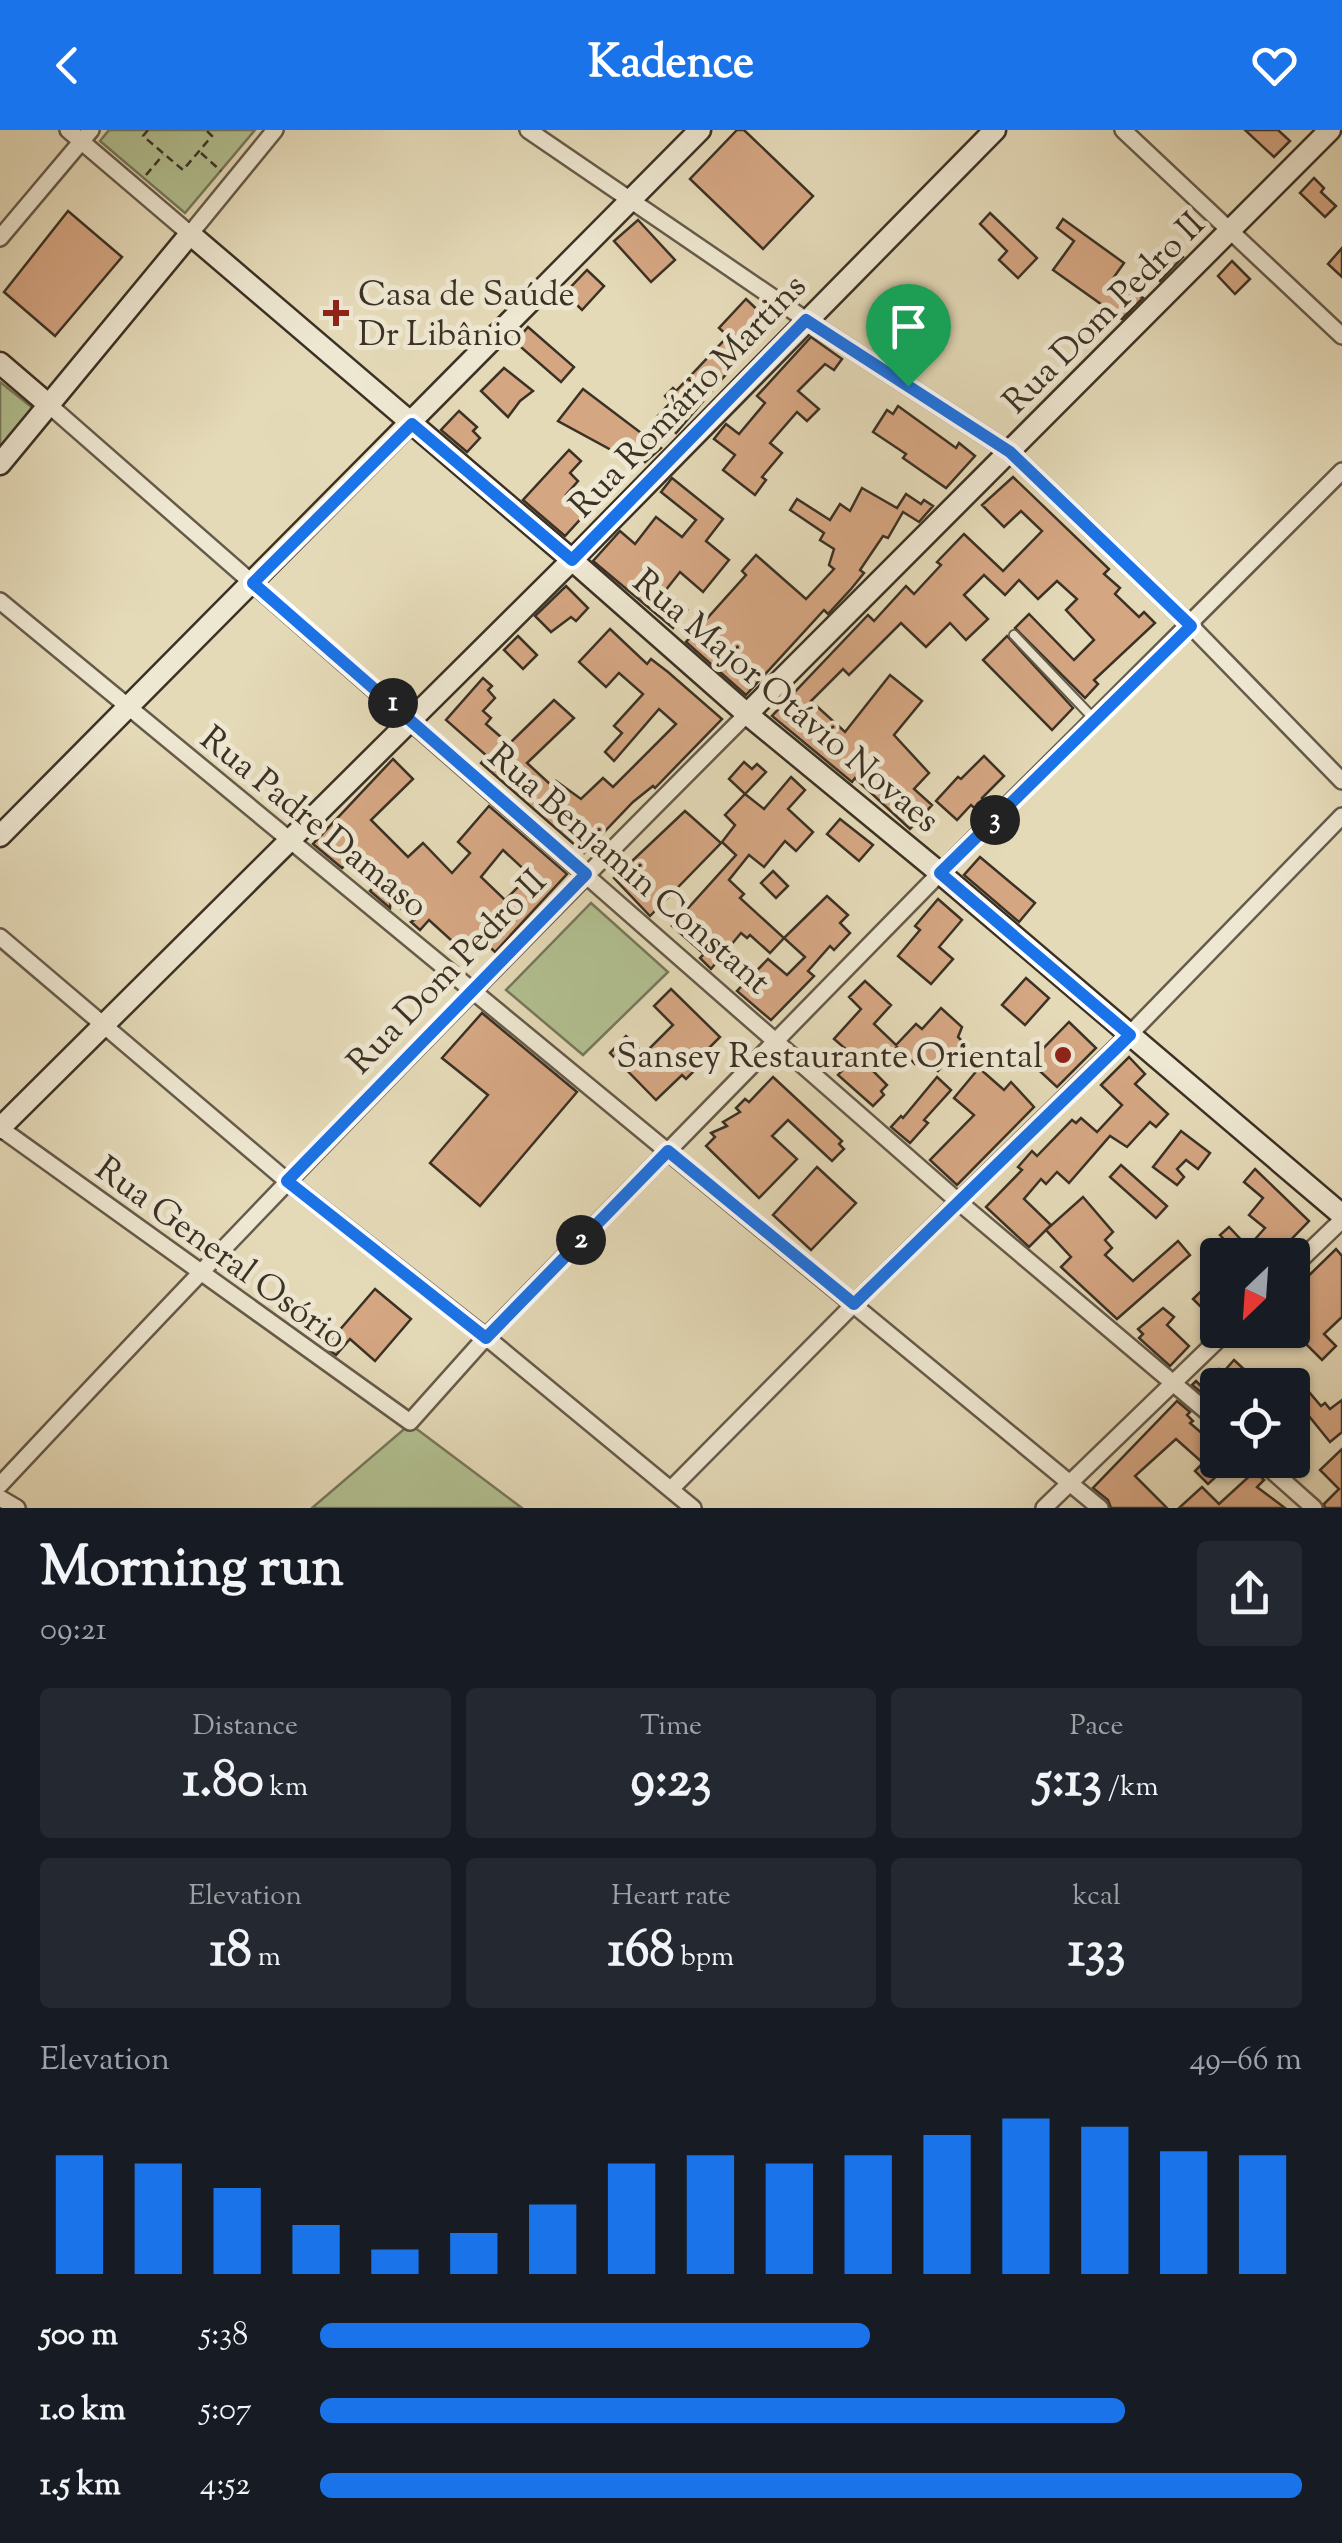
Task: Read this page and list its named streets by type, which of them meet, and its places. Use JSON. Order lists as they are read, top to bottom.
{
  "streets": {
    "street": [
      "Rua Dom Pedro II",
      "Rua Romário Martins",
      "Rua Major Otávio Novaes",
      "Rua Padre Damaso",
      "Rua Benjamin Constant",
      "Rua General Osório"
    ]
  },
  "crossings": [
    ["Rua Dom Pedro II", "Rua Major Otávio Novaes"],
    ["Rua Dom Pedro II", "Rua Padre Damaso"],
    ["Rua Dom Pedro II", "Rua Benjamin Constant"],
    ["Rua Dom Pedro II", "Rua General Osório"],
    ["Rua Romário Martins", "Rua Major Otávio Novaes"],
    ["Rua Romário Martins", "Rua Padre Damaso"],
    ["Rua Romário Martins", "Rua Benjamin Constant"],
    ["Rua Romário Martins", "Rua General Osório"]
  ],
  "places": {
    "health": ["Casa de Saúde Dr Libânio"],
    "other": ["Sansey Restaurante Oriental"]
  },
  "north": "bottom left",
  "page": {
    "header": "Kadence",
    "pins": ["1", "3", "2"],
    "heading": ["Morning run", "09:21"],
    "stats": [
      ["Distance", "1.80 km"],
      ["Time", "9:23"],
      ["Pace", "5:13 /km"],
      ["Elevation", "18 m"],
      ["Heart rate", "168 bpm"],
      ["kcal", "133"]
    ],
    "chart": ["Elevation", "49–66 m"],
    "list": [
      {
        "name": "500 m",
        "note": "5:38"
      },
      {
        "name": "1.0 km",
        "note": "5:07"
      },
      {
        "name": "1.5 km",
        "note": "4:52"
      }
    ]
  }
}
